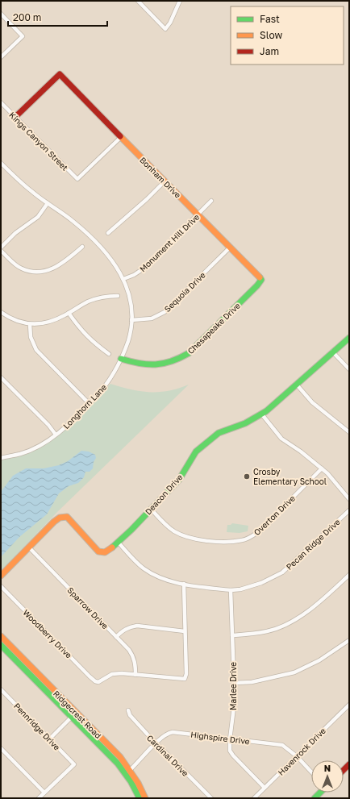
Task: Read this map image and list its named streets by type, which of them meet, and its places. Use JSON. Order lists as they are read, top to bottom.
{
  "streets": {
    "street": [
      "Kings Canyon Street",
      "Bonham Drive",
      "Monument Hill Drive",
      "Sequoia Drive",
      "Chesapeake Drive",
      "Longhorn Lane",
      "Deacon Drive",
      "Overton Drive",
      "Pecan Ridge Drive",
      "Sparrow Drive",
      "Woodberry Drive",
      "Marlee Drive",
      "Ridgecrest Road",
      "Pennridge Drive",
      "Highspire Drive",
      "Havenrock Drive",
      "Cardinal Drive"
    ]
  },
  "crossings": [
    ["Kings Canyon Street", "Bonham Drive"],
    ["Bonham Drive", "Monument Hill Drive"],
    ["Bonham Drive", "Sequoia Drive"],
    ["Bonham Drive", "Chesapeake Drive"],
    ["Monument Hill Drive", "Longhorn Lane"],
    ["Sequoia Drive", "Longhorn Lane"],
    ["Chesapeake Drive", "Longhorn Lane"],
    ["Deacon Drive", "Overton Drive"],
    ["Deacon Drive", "Pecan Ridge Drive"],
    ["Deacon Drive", "Sparrow Drive"],
    ["Pecan Ridge Drive", "Marlee Drive"],
    ["Sparrow Drive", "Woodberry Drive"],
    ["Marlee Drive", "Highspire Drive"],
    ["Marlee Drive", "Havenrock Drive"],
    ["Ridgecrest Road", "Highspire Drive"],
    ["Highspire Drive", "Havenrock Drive"],
    ["Highspire Drive", "Cardinal Drive"]
  ],
  "places": ["Crosby Elementary School"],
  "legend": ["Fast", "Slow", "Jam"],
  "scale_bar": "200 m",
  "north": "top"
}
